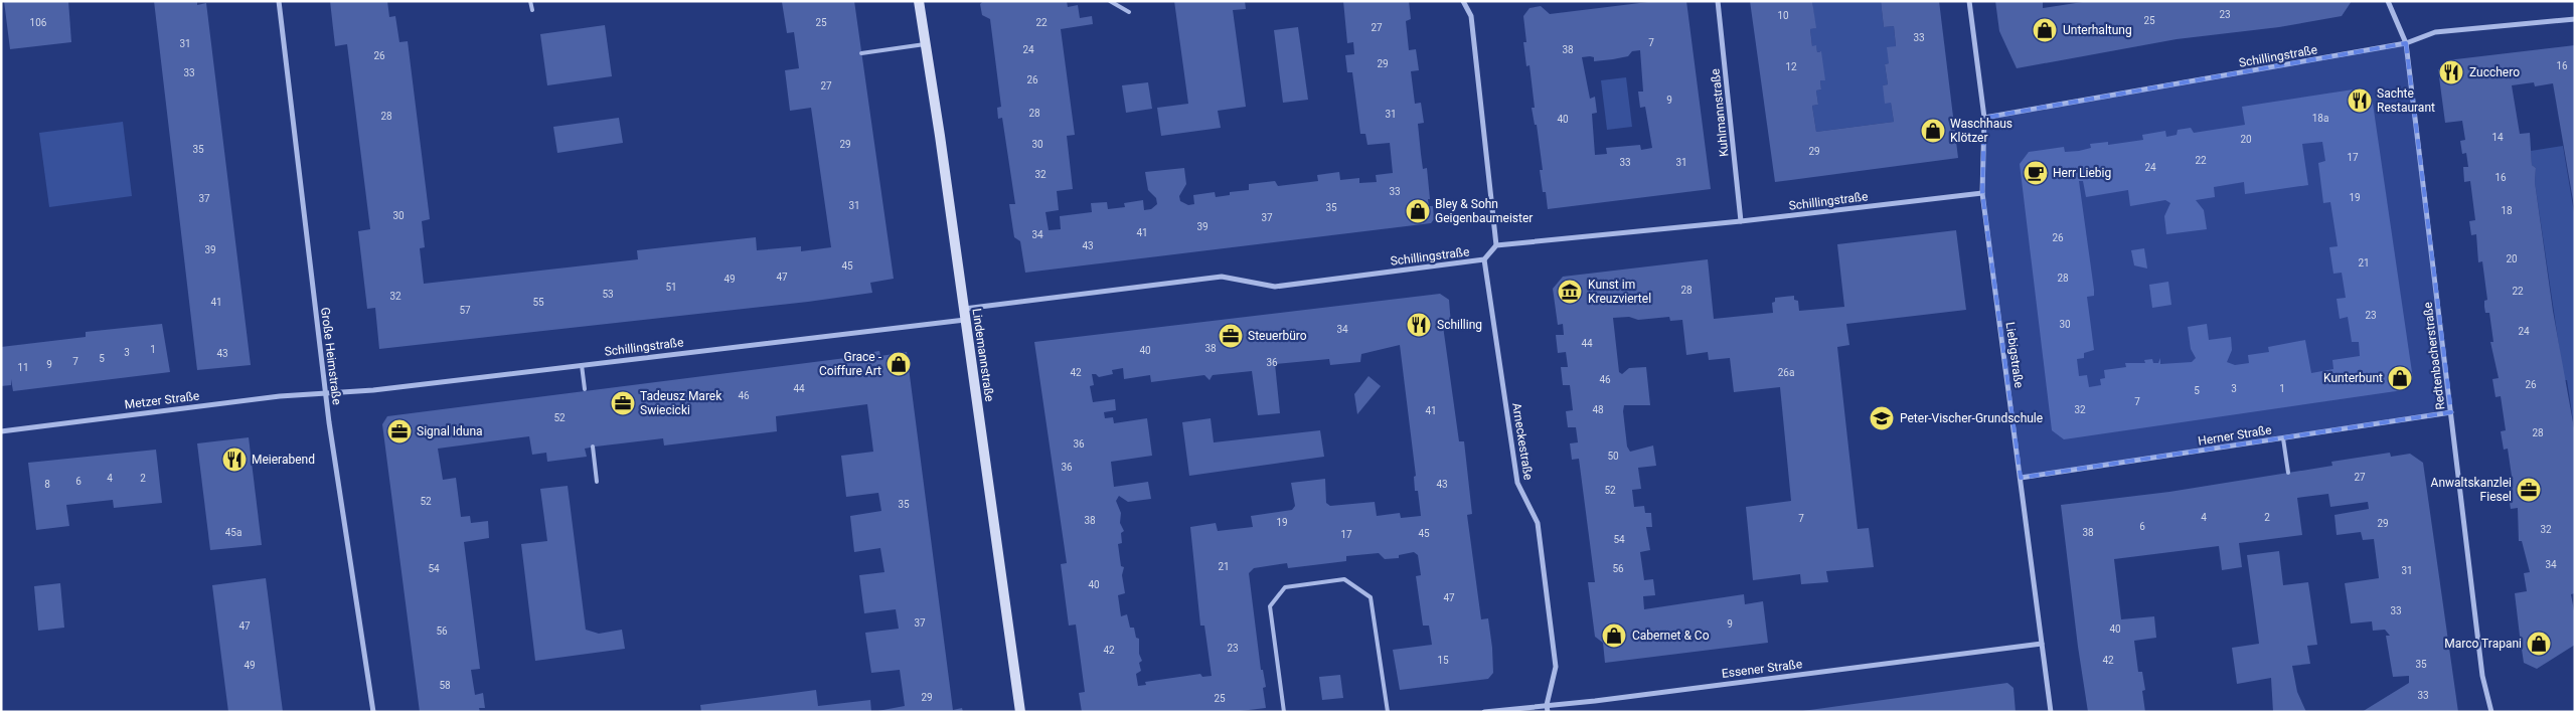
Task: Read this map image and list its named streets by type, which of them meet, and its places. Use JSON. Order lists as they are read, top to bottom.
{
  "streets": {
    "main road": ["Lindemannstraße"],
    "street": [
      "Schillingstraße",
      "Kuhlmannstraße",
      "Liebigstraße",
      "Große Heimstraße",
      "Redtenbacherstraße",
      "Metzer Straße",
      "Herner Straße",
      "Arneckestraße",
      "Essener Straße"
    ]
  },
  "crossings": [
    ["Schillingstraße", "Kuhlmannstraße"],
    ["Schillingstraße", "Lindemannstraße"],
    ["Schillingstraße", "Liebigstraße"],
    ["Schillingstraße", "Große Heimstraße"],
    ["Schillingstraße", "Redtenbacherstraße"],
    ["Schillingstraße", "Metzer Straße"],
    ["Schillingstraße", "Arneckestraße"],
    ["Liebigstraße", "Herner Straße"],
    ["Liebigstraße", "Essener Straße"],
    ["Große Heimstraße", "Metzer Straße"],
    ["Redtenbacherstraße", "Herner Straße"],
    ["Arneckestraße", "Essener Straße"]
  ],
  "places": {
    "shop": [
      "Unterhaltung",
      "Waschhaus Klötzer",
      "Bley & Sohn Geigenbaumeister",
      "Grace - Coiffure Art",
      "Kunterbunt",
      "Cabernet & Co",
      "Marco Trapani"
    ],
    "restaurant": [
      "Zucchero",
      "Sachte Restaurant",
      "Schilling",
      "Meierabend"
    ],
    "cafe": ["Herr Liebig"],
    "museum": ["Kunst im Kreuzviertel"],
    "office": [
      "Steuerbüro",
      "Tadeusz Marek Swiecicki",
      "Signal Iduna",
      "Anwaltskanzlei Fiesel"
    ],
    "school or university": ["Peter-Vischer-Grundschule"]
  },
  "house_numbers": [
    "23",
    "10",
    "25",
    "106",
    "25",
    "22",
    "27",
    "33",
    "7",
    "31",
    "24",
    "38",
    "26",
    "29",
    "16",
    "12",
    "33",
    "26",
    "27",
    "9",
    "28",
    "31",
    "28",
    "18a",
    "40",
    "14",
    "20",
    "29",
    "30",
    "35",
    "29",
    "17",
    "22",
    "33",
    "31",
    "24",
    "32",
    "16",
    "33",
    "19",
    "37",
    "31",
    "35",
    "18",
    "30",
    "37",
    "39",
    "41",
    "34",
    "26",
    "43",
    "39",
    "20",
    "21",
    "45",
    "47",
    "28",
    "49",
    "51",
    "28",
    "22",
    "53",
    "32",
    "41",
    "55",
    "57",
    "23",
    "30",
    "34",
    "24",
    "44",
    "38",
    "1",
    "40",
    "3",
    "43",
    "5",
    "7",
    "36",
    "9",
    "11",
    "42",
    "26a",
    "46",
    "26",
    "44",
    "3",
    "1",
    "5",
    "46",
    "7",
    "48",
    "32",
    "41",
    "52",
    "28",
    "36",
    "50",
    "36",
    "27",
    "4",
    "2",
    "6",
    "8",
    "43",
    "52",
    "52",
    "35",
    "4",
    "2",
    "7",
    "38",
    "19",
    "29",
    "6",
    "32",
    "45a",
    "38",
    "45",
    "17",
    "54",
    "34",
    "21",
    "54",
    "56",
    "31",
    "40",
    "47",
    "33",
    "37",
    "9",
    "47",
    "40",
    "56",
    "23",
    "42",
    "15",
    "42",
    "35",
    "49",
    "58",
    "33",
    "29",
    "25"
  ]
}
